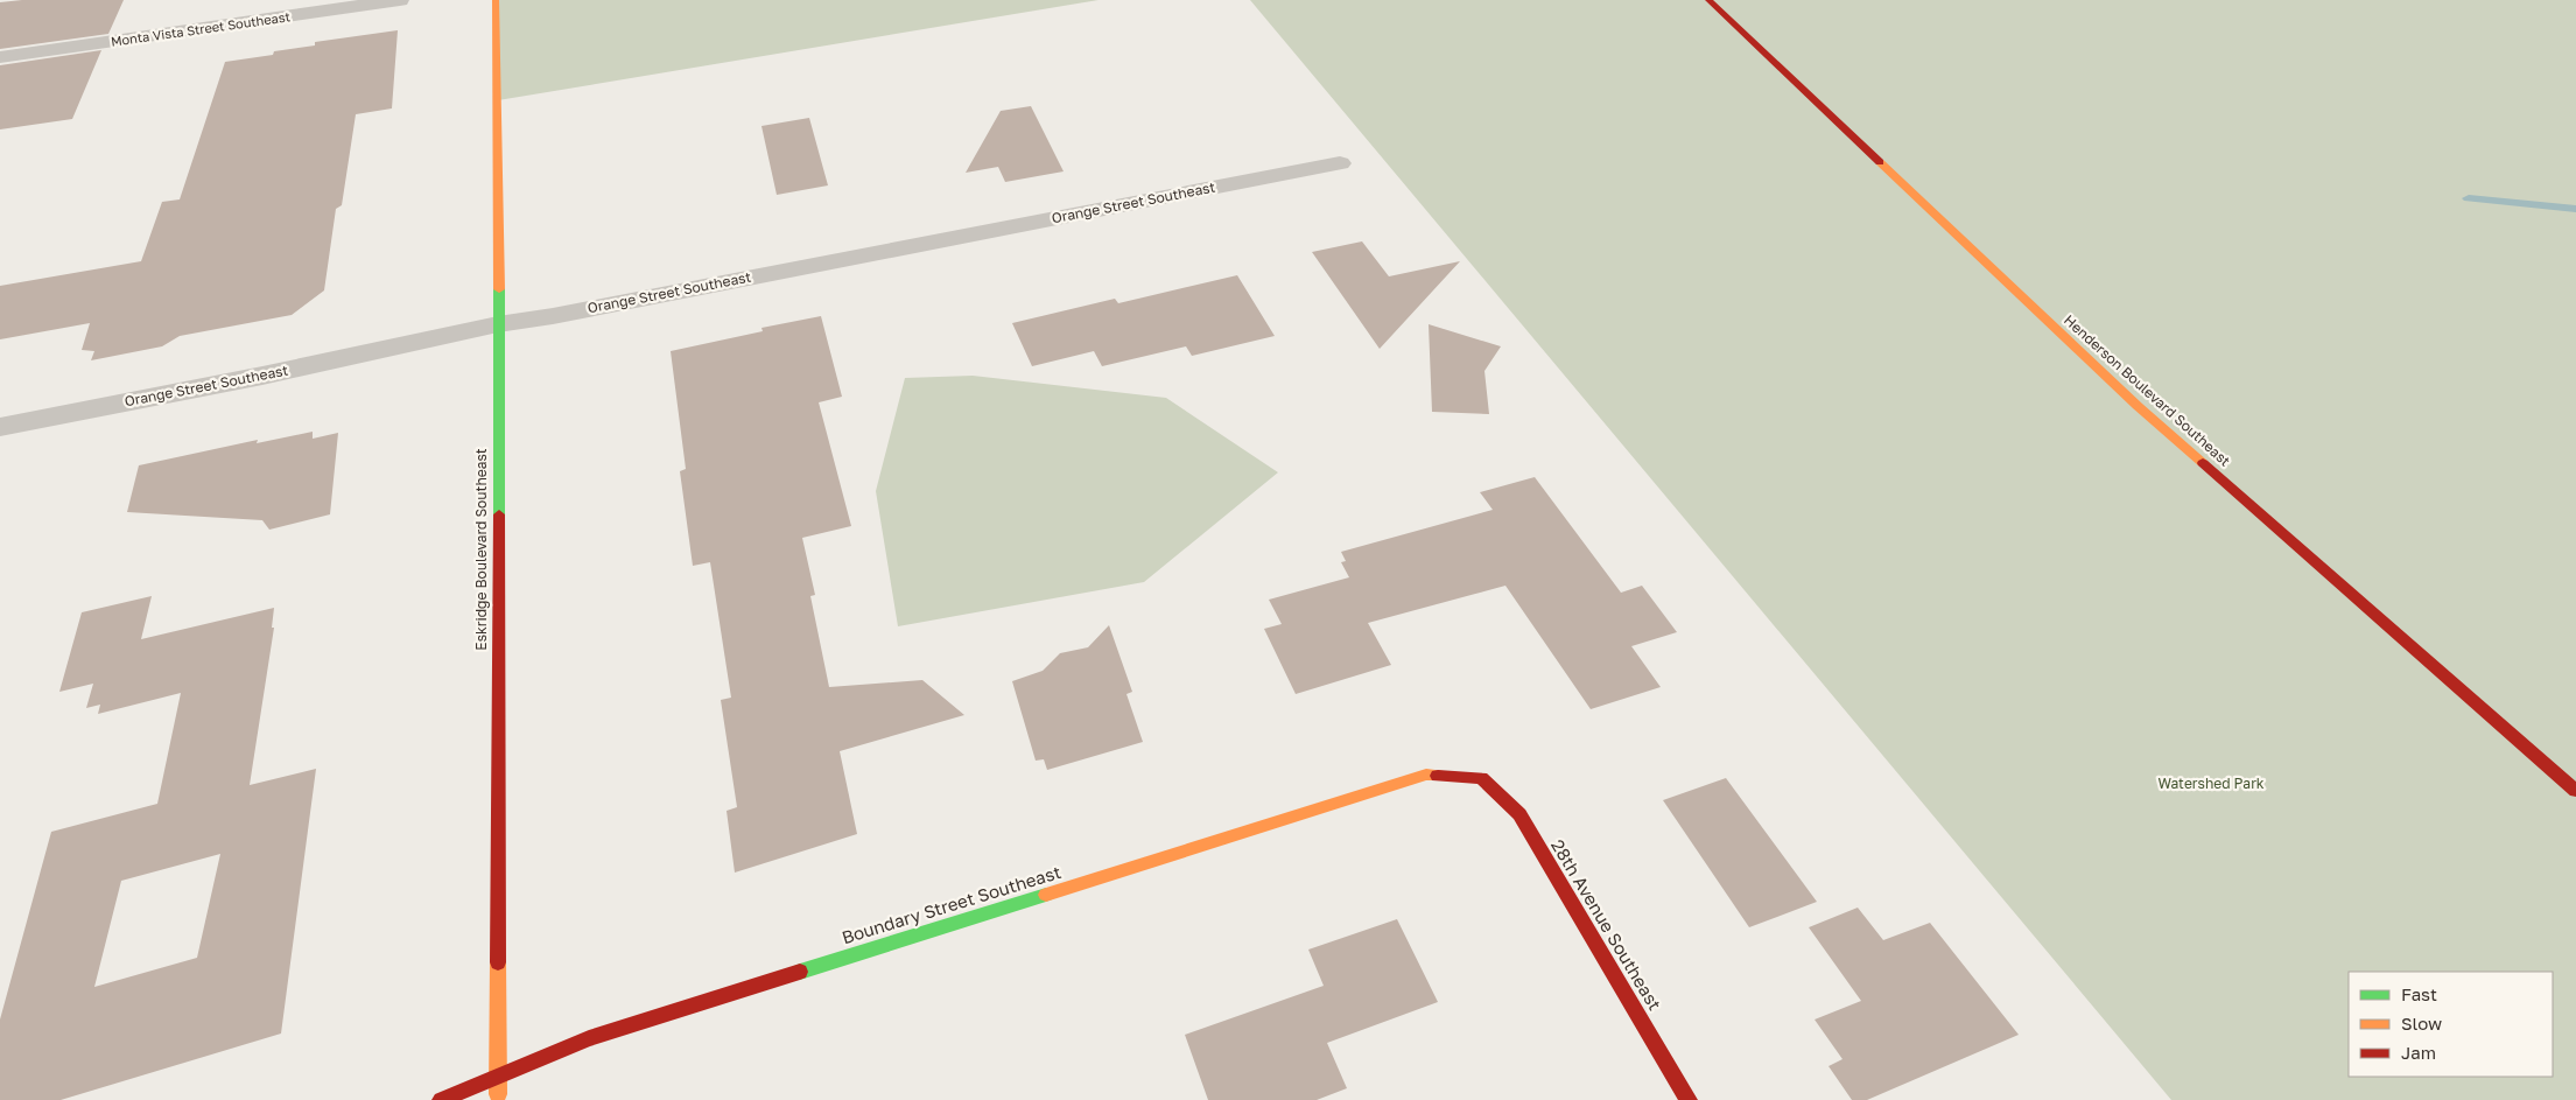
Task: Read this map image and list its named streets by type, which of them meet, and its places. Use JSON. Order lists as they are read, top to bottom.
{
  "streets": {
    "street": [
      "Monta Vista Street Southeast",
      "Orange Street Southeast",
      "Henderson Boulevard Southeast",
      "Eskridge Boulevard Southeast",
      "Boundary Street Southeast",
      "28th Avenue Southeast"
    ]
  },
  "crossings": [
    ["Orange Street Southeast", "Eskridge Boulevard Southeast"],
    ["Eskridge Boulevard Southeast", "Boundary Street Southeast"],
    ["Boundary Street Southeast", "28th Avenue Southeast"]
  ],
  "parks": ["Watershed Park"],
  "legend": ["Fast", "Slow", "Jam"]
}
